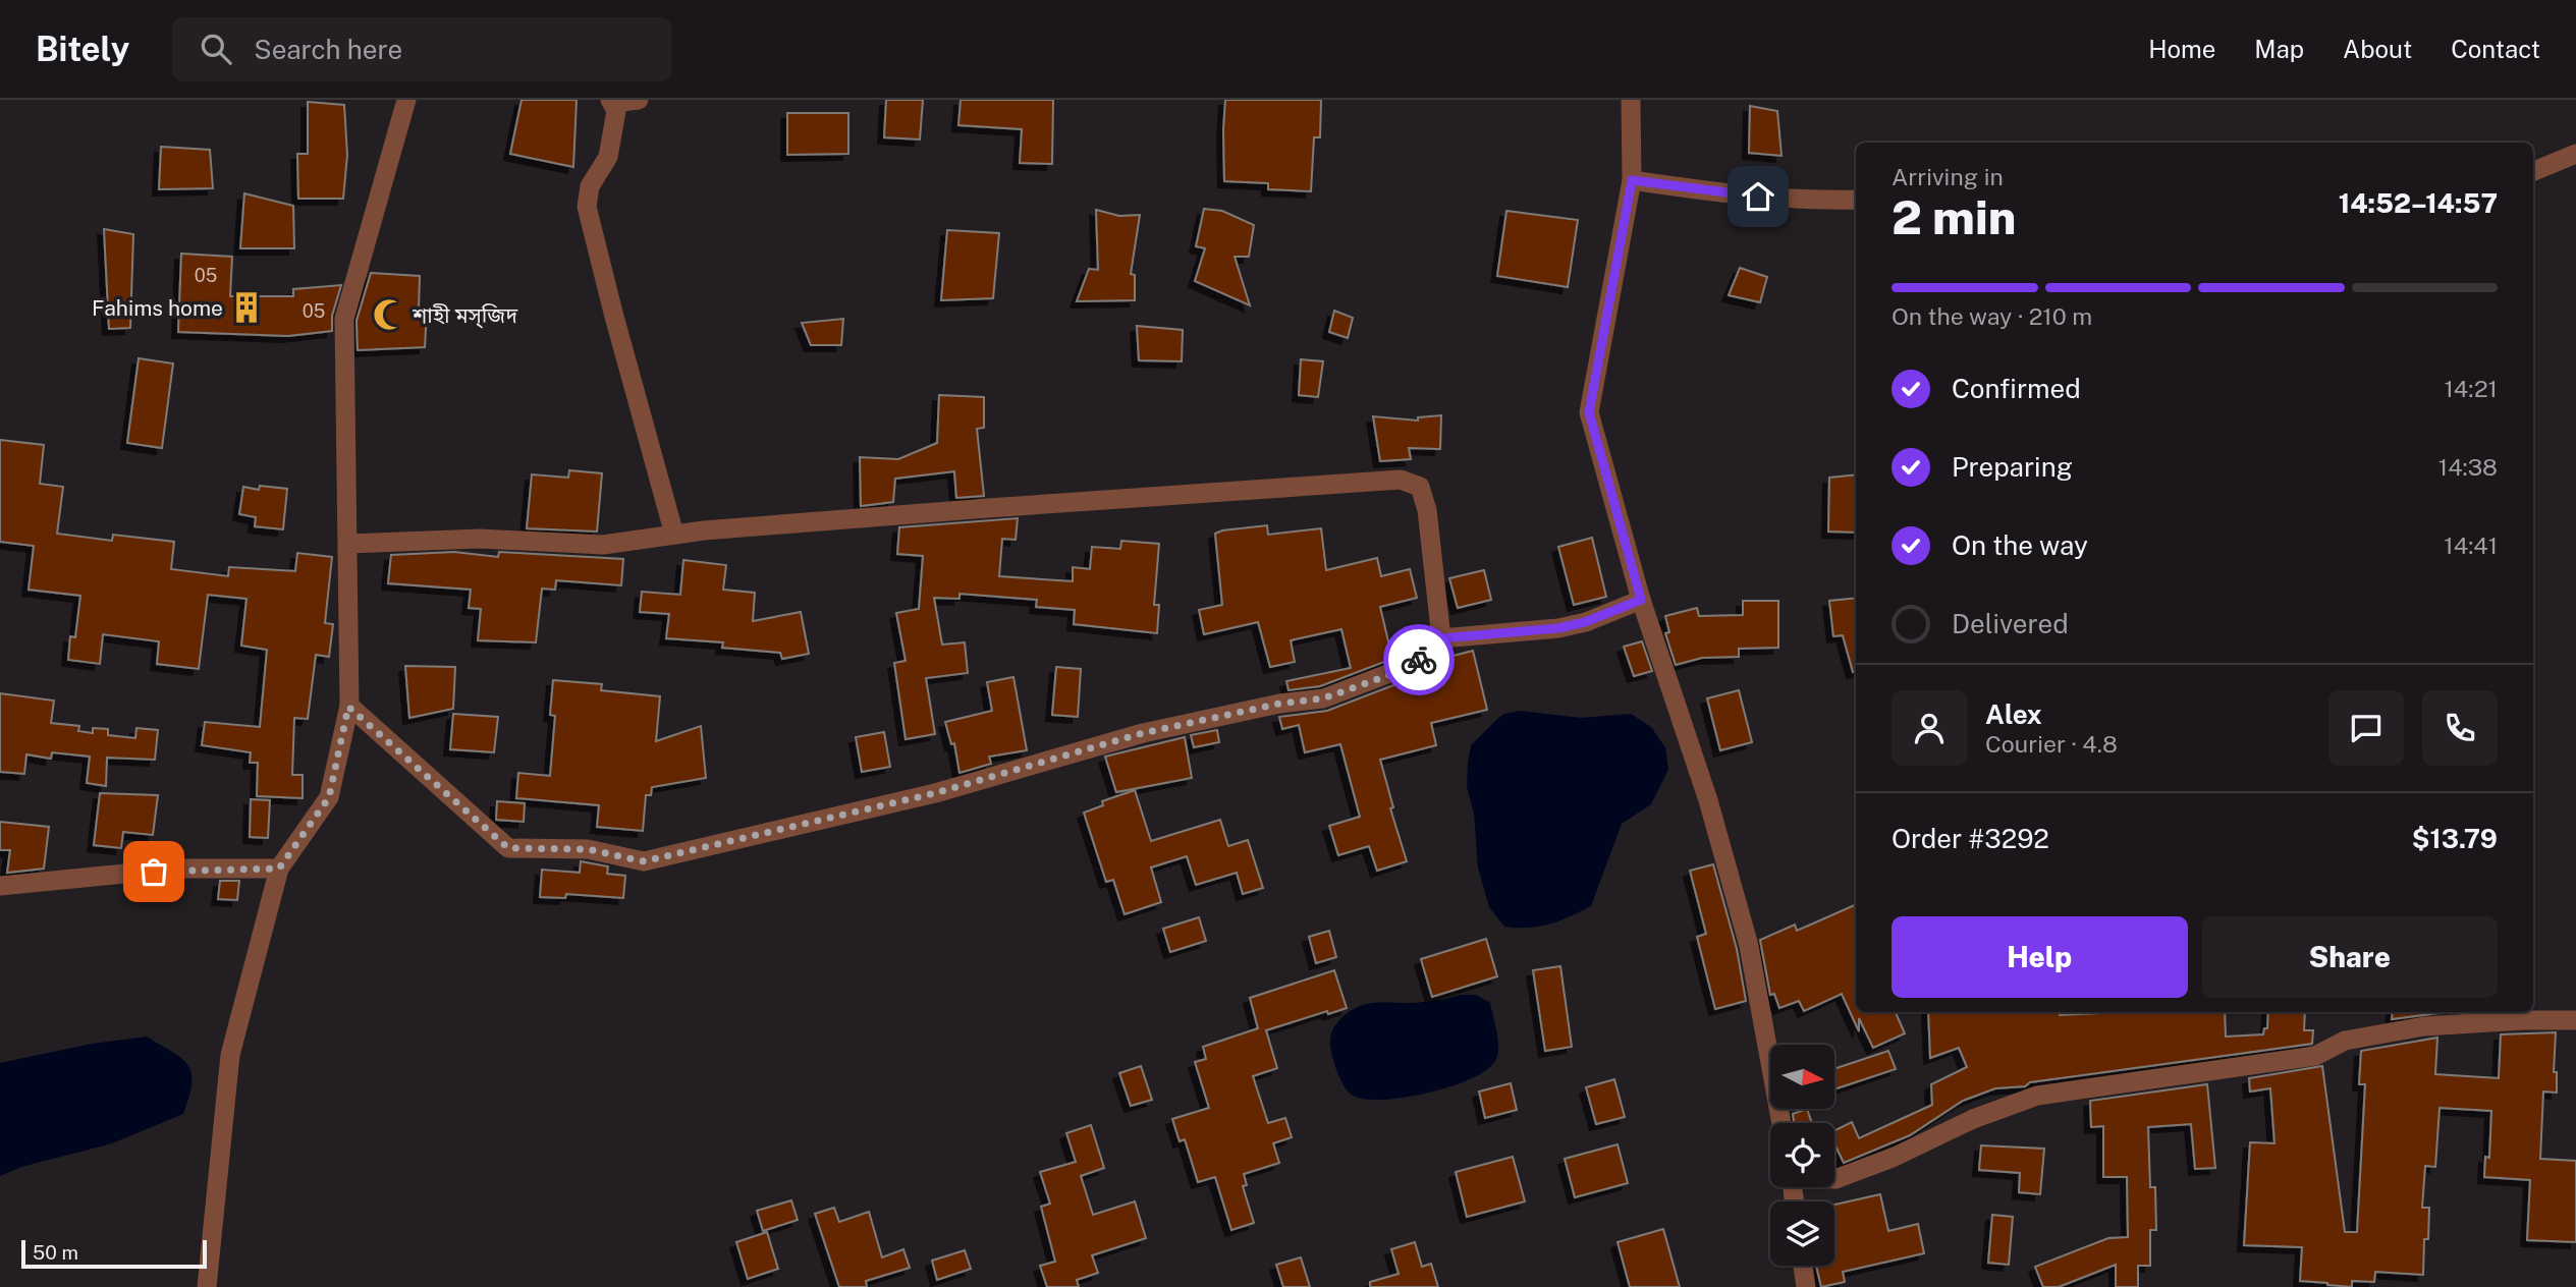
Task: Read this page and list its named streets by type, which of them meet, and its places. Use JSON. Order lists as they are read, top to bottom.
{
  "places": {
    "building": ["Fahims home"],
    "mosque": ["শাহী মস্জিদ"]
  },
  "house_numbers": ["05", "05"],
  "scale_bar": "50 m",
  "north": "right",
  "page": {
    "header": "Bitely",
    "search": "Search here",
    "nav": [
      "Home",
      "Map",
      "About",
      "Contact"
    ],
    "heading": ["2 min", "Arriving in", "14:52–14:57"],
    "panel": [
      "Alex",
      "Courier · 4.8",
      "Order #3292",
      "$13.79"
    ],
    "bar": "On the way · 210 m",
    "list": [
      ["Confirmed", "14:21"],
      ["Preparing", "14:38"],
      ["On the way", "14:41"],
      "Delivered"
    ],
    "buttons": ["Help", "Share"],
    "scale": "50 m"
  }
}
